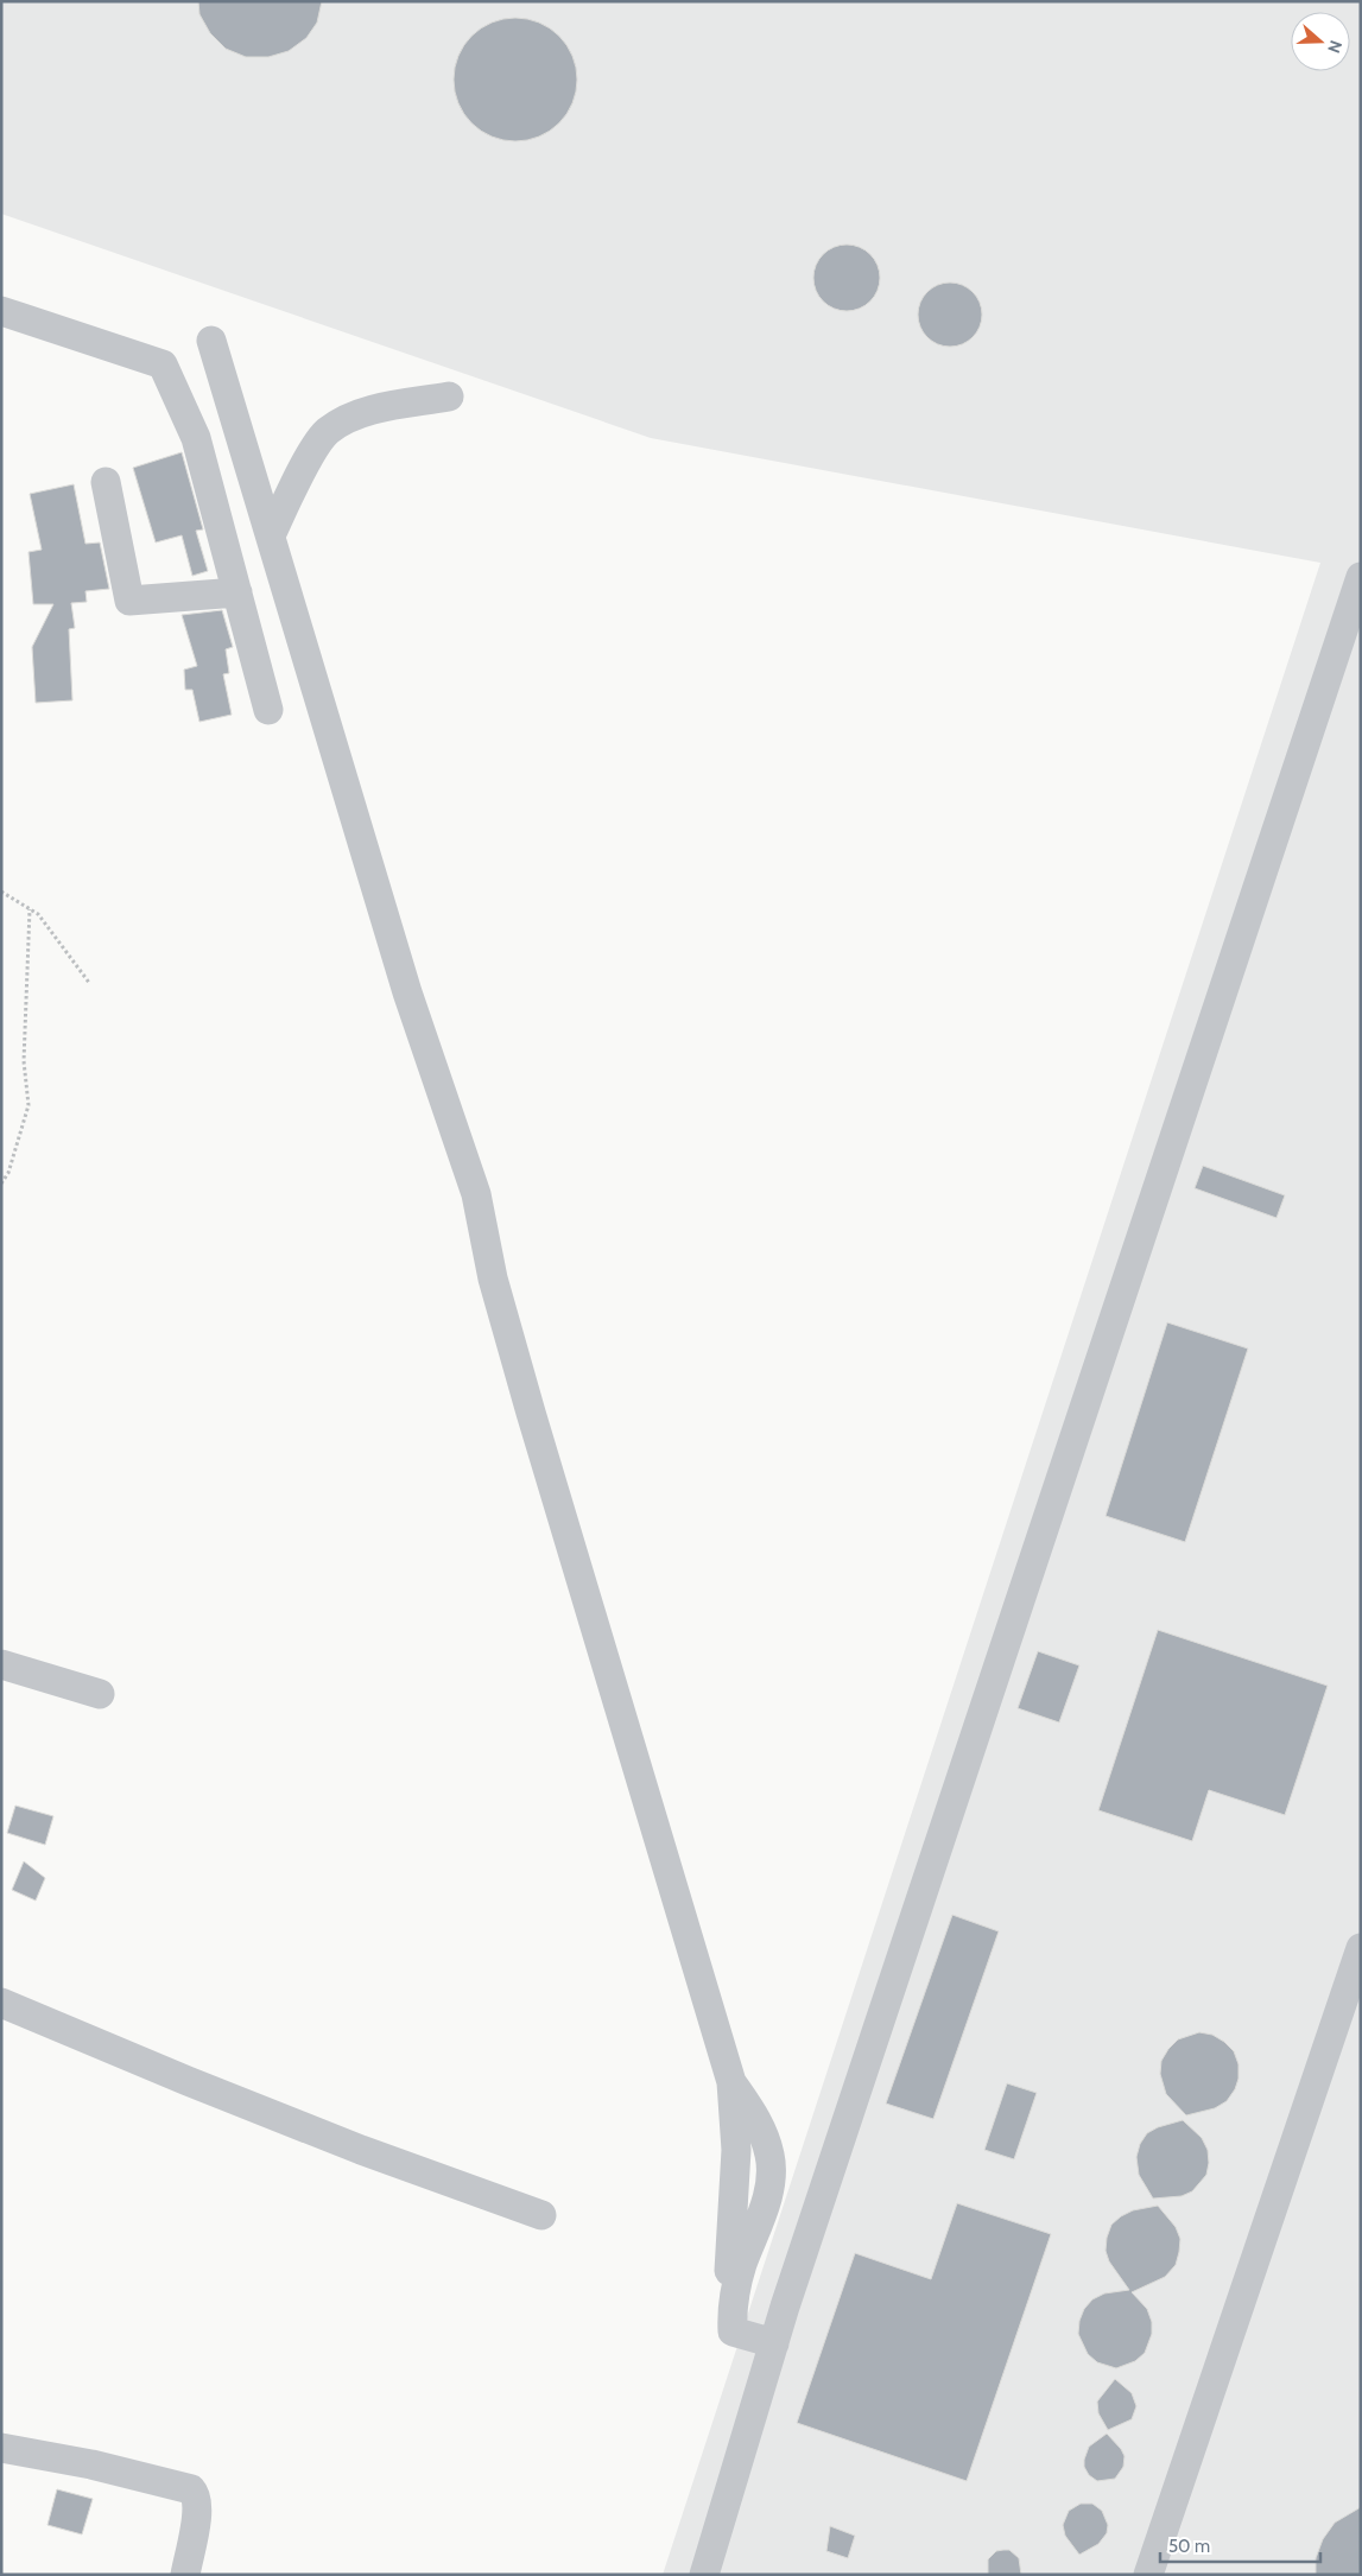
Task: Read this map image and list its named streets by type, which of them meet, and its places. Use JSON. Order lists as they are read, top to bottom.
{
  "scale_bar": "50 m",
  "north": "right"
}
